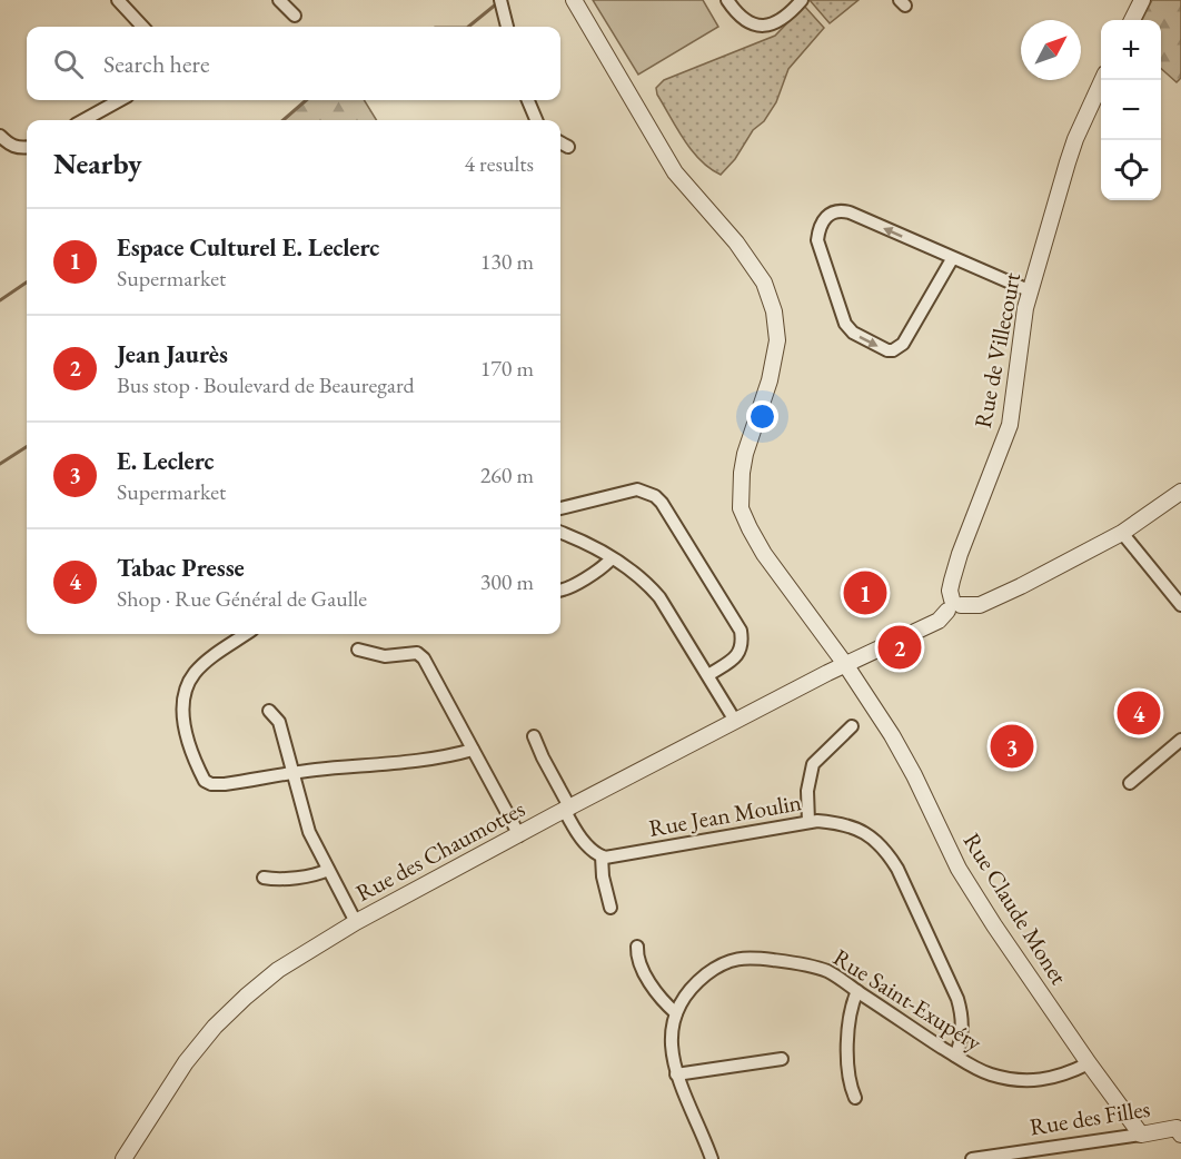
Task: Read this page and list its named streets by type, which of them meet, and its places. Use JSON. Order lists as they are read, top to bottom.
{
  "streets": {
    "street": [
      "Rue de Villecourt",
      "Rue Jean Moulin",
      "Rue des Chaumottes",
      "Rue Claude Monet",
      "Rue Saint-Exupéry",
      "Rue des Filles"
    ]
  },
  "crossings": [
    ["Rue de Villecourt", "Rue des Chaumottes"],
    ["Rue Jean Moulin", "Rue Saint-Exupéry"],
    ["Rue des Chaumottes", "Rue Claude Monet"],
    ["Rue Claude Monet", "Rue Saint-Exupéry"],
    ["Rue Claude Monet", "Rue des Filles"]
  ],
  "north": "top right",
  "page": {
    "map_buttons": ["+", "−"],
    "search": "Search here",
    "heading": ["Nearby", "4 results"],
    "list": [
      {
        "mark": "1",
        "name": "Espace Culturel E. Leclerc",
        "note": "Supermarket",
        "value": "130 m"
      },
      {
        "mark": "2",
        "name": "Jean Jaurès",
        "note": "Bus stop · Boulevard de Beauregard",
        "value": "170 m"
      },
      {
        "mark": "3",
        "name": "E. Leclerc",
        "note": "Supermarket",
        "value": "260 m"
      },
      {
        "mark": "4",
        "name": "Tabac Presse",
        "note": "Shop · Rue Général de Gaulle",
        "value": "300 m"
      }
    ],
    "pins": [
      "1",
      "2",
      "4",
      "3"
    ]
  }
}
